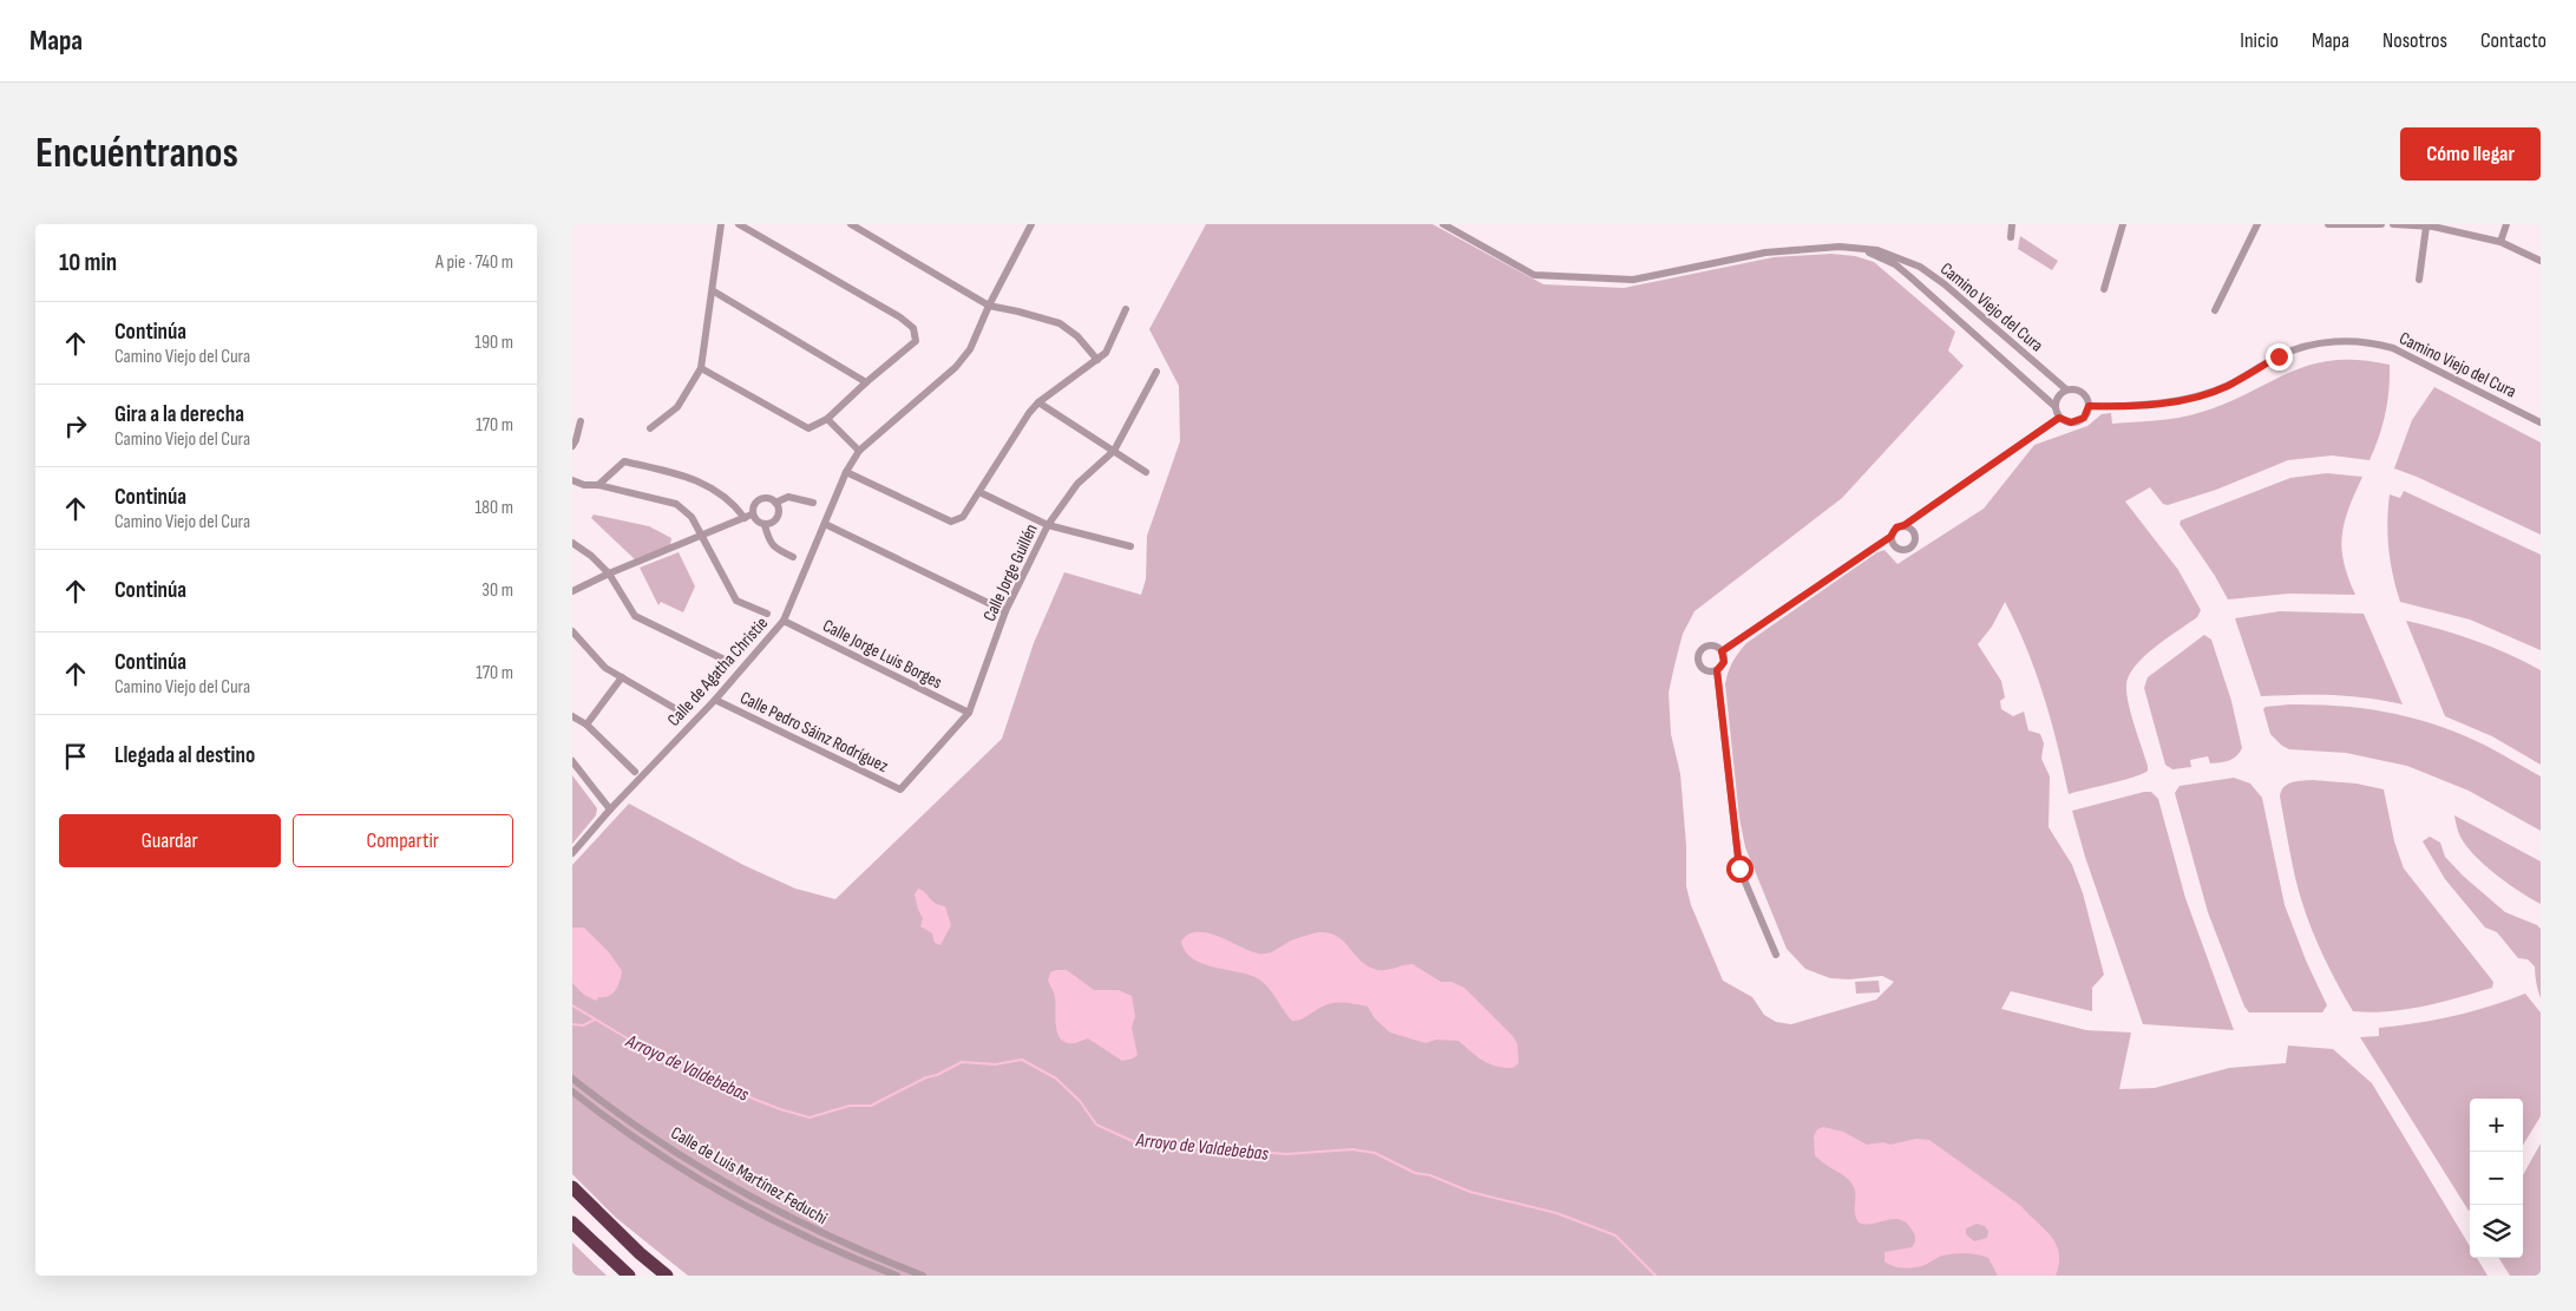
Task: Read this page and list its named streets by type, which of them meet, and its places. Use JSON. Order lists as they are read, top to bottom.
{
  "streets": {
    "street": [
      "Camino Viejo del Cura",
      "Calle Jorge Guillén",
      "Calle Jorge Luis Borges",
      "Calle de Agatha Christie",
      "Calle Pedro Sáinz Rodríguez",
      "Calle de Luis Martínez Feduchi"
    ]
  },
  "crossings": [
    ["Calle Jorge Guillén", "Calle Jorge Luis Borges"],
    ["Calle Jorge Guillén", "Calle Pedro Sáinz Rodríguez"],
    ["Calle Jorge Luis Borges", "Calle de Agatha Christie"],
    ["Calle de Agatha Christie", "Calle Pedro Sáinz Rodríguez"]
  ],
  "water": ["Arroyo de Valdebebas"],
  "page": {
    "header": "Mapa",
    "nav": [
      "Inicio",
      "Mapa",
      "Nosotros",
      "Contacto"
    ],
    "buttons": [
      "Cómo llegar",
      ["Guardar", "Compartir"]
    ],
    "title": "Encuéntranos",
    "heading": ["10 min", "A pie · 740 m"],
    "list": [
      ["Continúa", "Camino Viejo del Cura", "190 m"],
      ["Gira a la derecha", "Camino Viejo del Cura", "170 m"],
      ["Continúa", "Camino Viejo del Cura", "180 m"],
      ["Continúa", "30 m"],
      ["Continúa", "Camino Viejo del Cura", "170 m"],
      "Llegada al destino"
    ],
    "map_buttons": ["+", "−"]
  }
}
